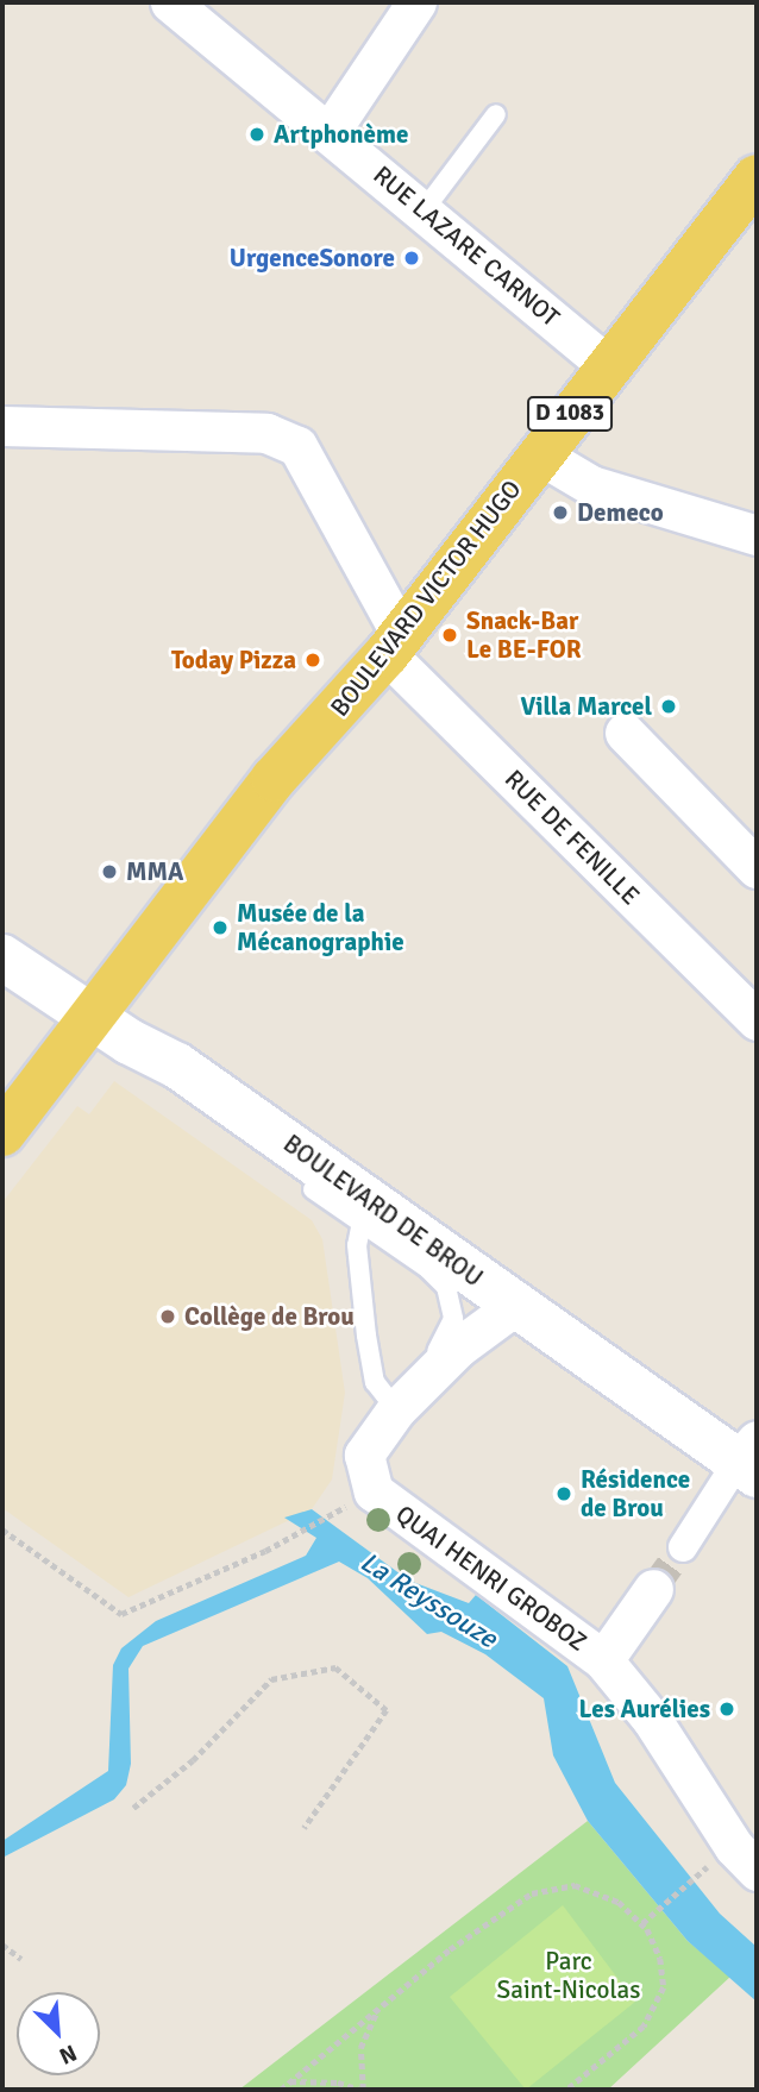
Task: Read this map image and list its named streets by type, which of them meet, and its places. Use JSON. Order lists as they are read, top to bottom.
{
  "streets": {
    "main road": ["D 1083", "BOULEVARD VICTOR HUGO", "BOULEVARD DE BROU"],
    "street": ["RUE LAZARE CARNOT", "RUE DE FENILLE", "QUAI HENRI GROBOZ"]
  },
  "crossings": [
    ["RUE LAZARE CARNOT", "BOULEVARD VICTOR HUGO"],
    ["D 1083", "BOULEVARD VICTOR HUGO"],
    ["D 1083", "BOULEVARD DE BROU"],
    ["BOULEVARD VICTOR HUGO", "RUE DE FENILLE"],
    ["BOULEVARD VICTOR HUGO", "BOULEVARD DE BROU"],
    ["BOULEVARD DE BROU", "QUAI HENRI GROBOZ"]
  ],
  "water": ["La Reyssouze"],
  "parks": ["Parc Saint-Nicolas"],
  "places": [
    "Artphonème",
    "UrgenceSonore",
    "Demeco",
    "Snack-Bar Le BE-FOR",
    "Today Pizza",
    "Villa Marcel",
    "MMA",
    "Musée de la Mécanographie",
    "Collège de Brou",
    "Résidence de Brou",
    "Les Aurélies"
  ],
  "north": "bottom right"
}
